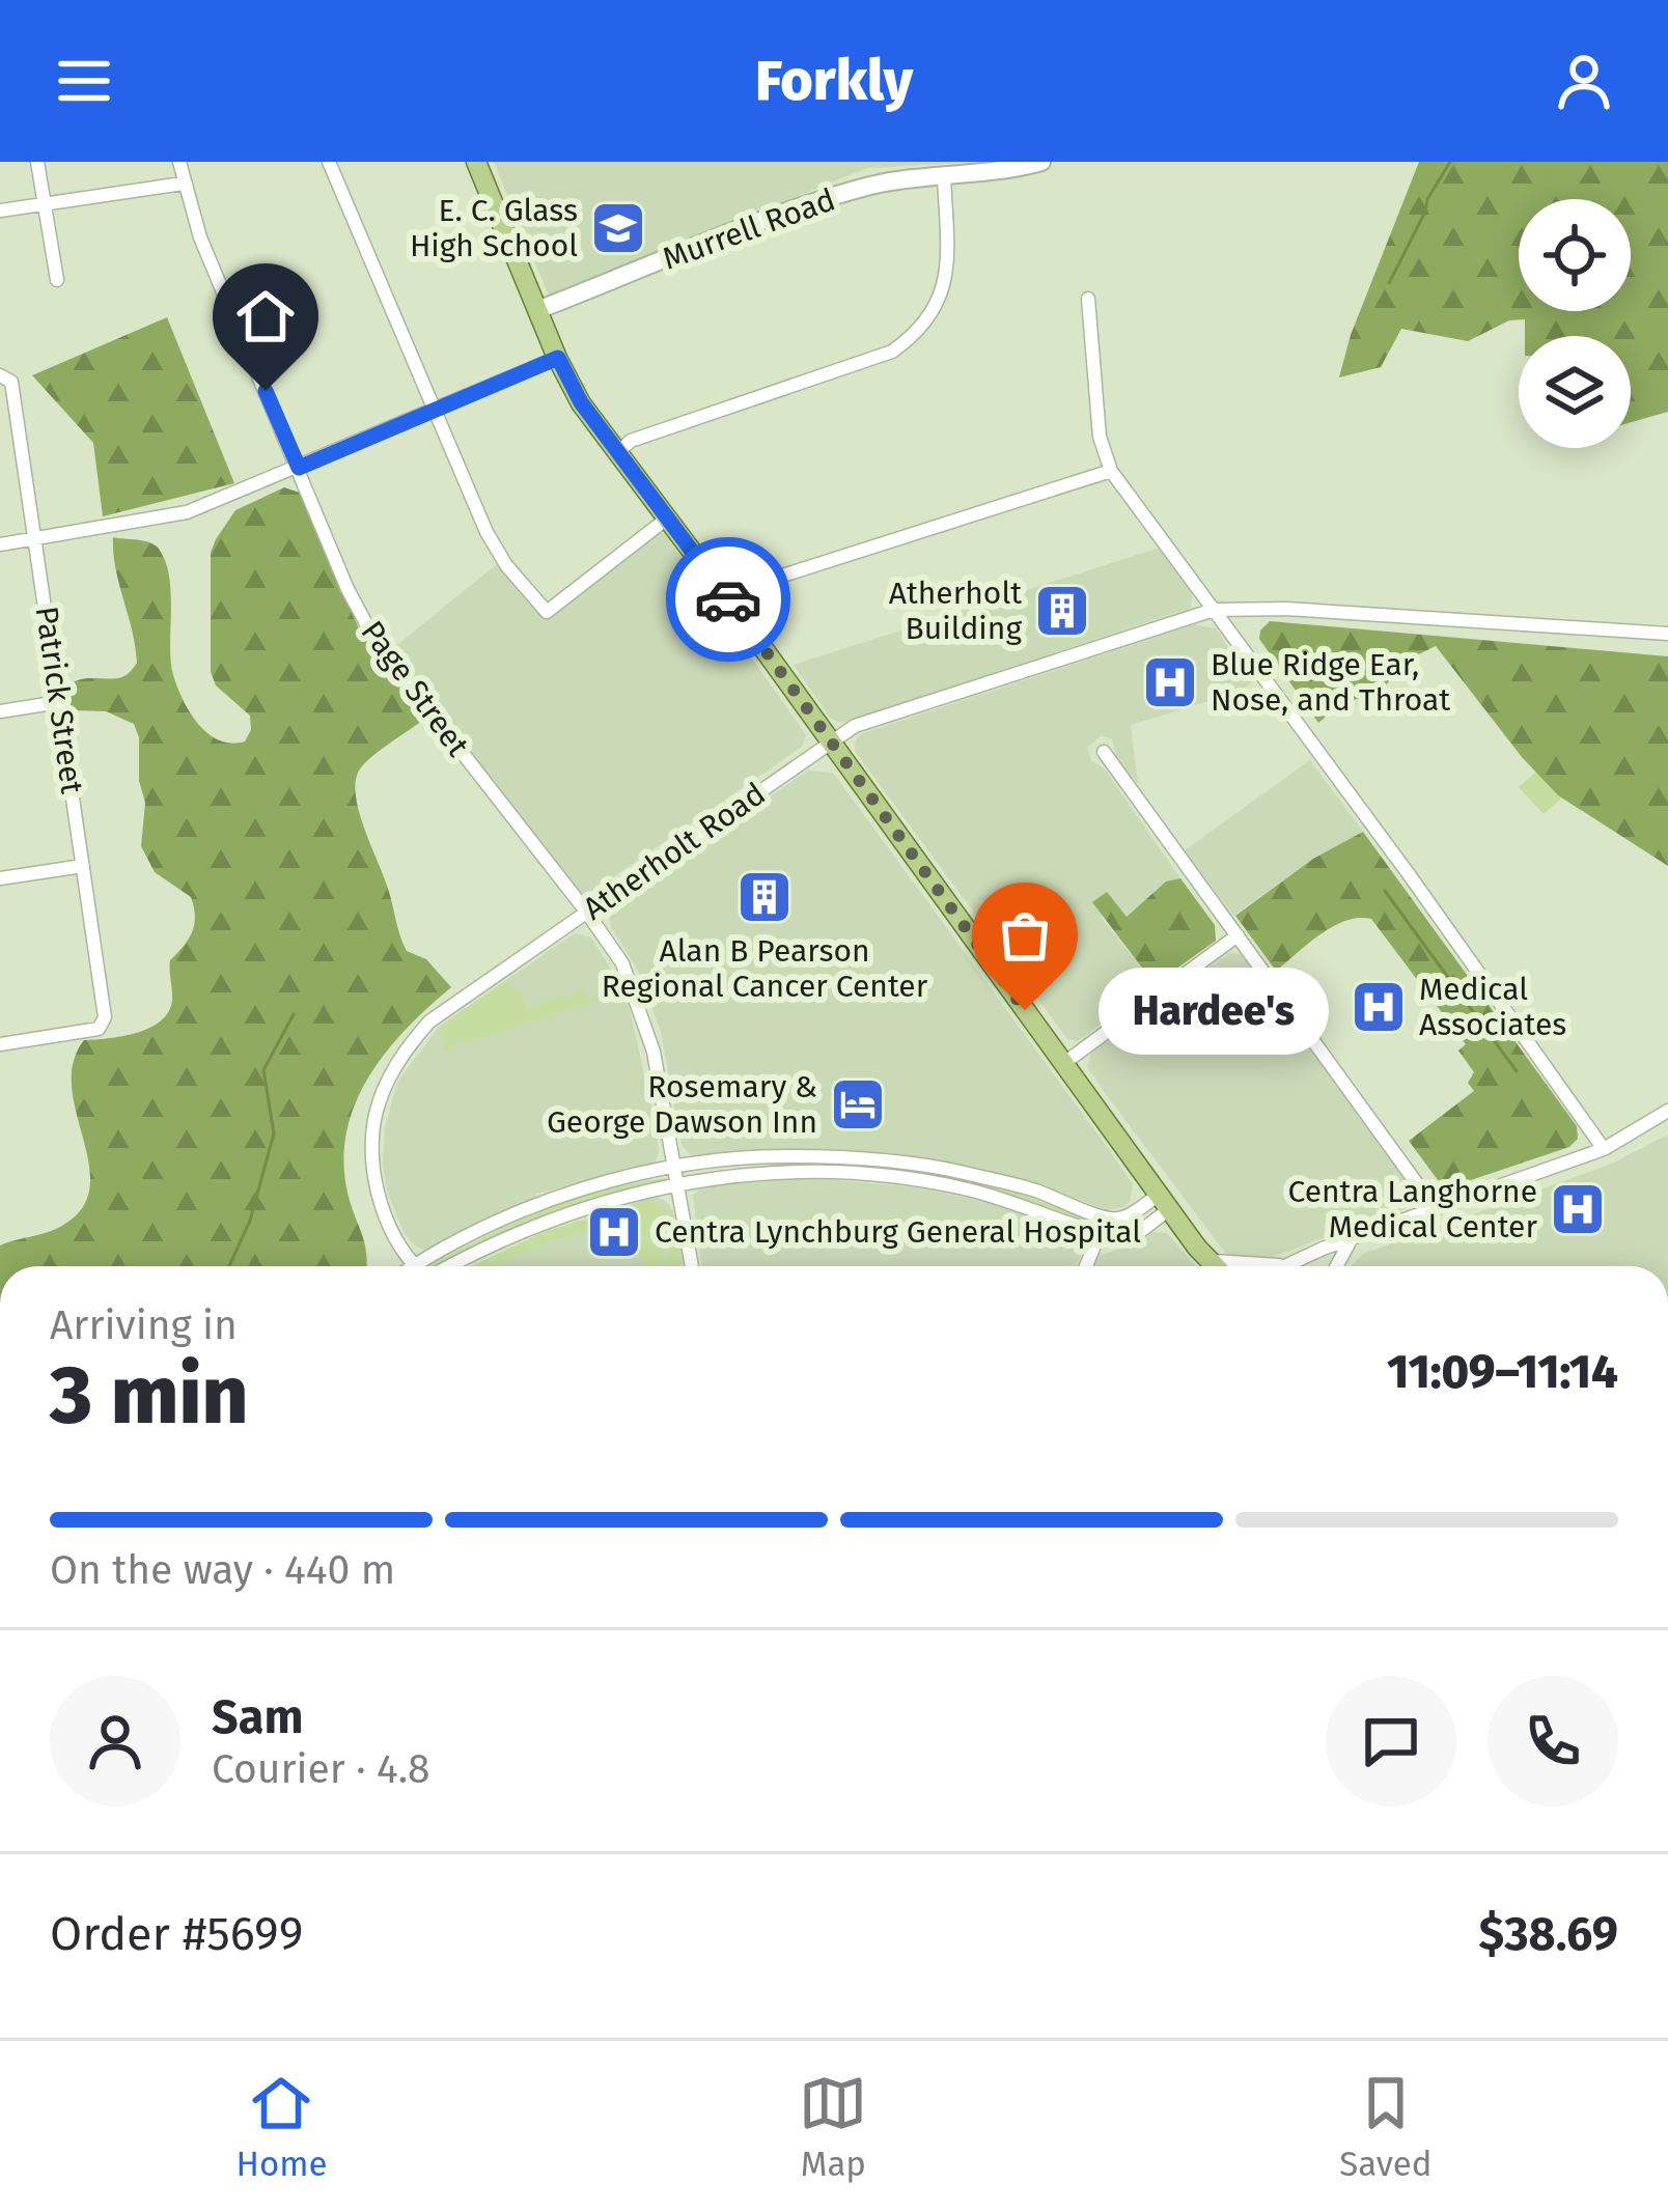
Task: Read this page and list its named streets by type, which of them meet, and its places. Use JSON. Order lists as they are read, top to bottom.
{
  "streets": {
    "street": [
      "Murrell Road",
      "Page Street",
      "Patrick Street",
      "Atherholt Road"
    ]
  },
  "crossings": [
    ["Page Street", "Atherholt Road"]
  ],
  "places": {
    "school or university": ["E. C. Glass High School"],
    "building": ["Atherholt Building", "Alan B Pearson Regional Cancer Center"],
    "hospital": [
      "Blue Ridge Ear, Nose, and Throat",
      "Medical Associates",
      "Centra Langhorne Medical Center",
      "Centra Lynchburg General Hospital"
    ],
    "other": ["Hardee's"],
    "hotel": ["Rosemary & George Dawson Inn"]
  },
  "page": {
    "header": "Forkly",
    "bubble": "Hardee's",
    "heading": ["3 min", "Arriving in", "11:09–11:14"],
    "panel": [
      "Sam",
      "Courier · 4.8",
      "Order #5699",
      "$38.69"
    ],
    "bar": "On the way · 440 m",
    "tabs": ["Home", "Map", "Saved"]
  }
}
